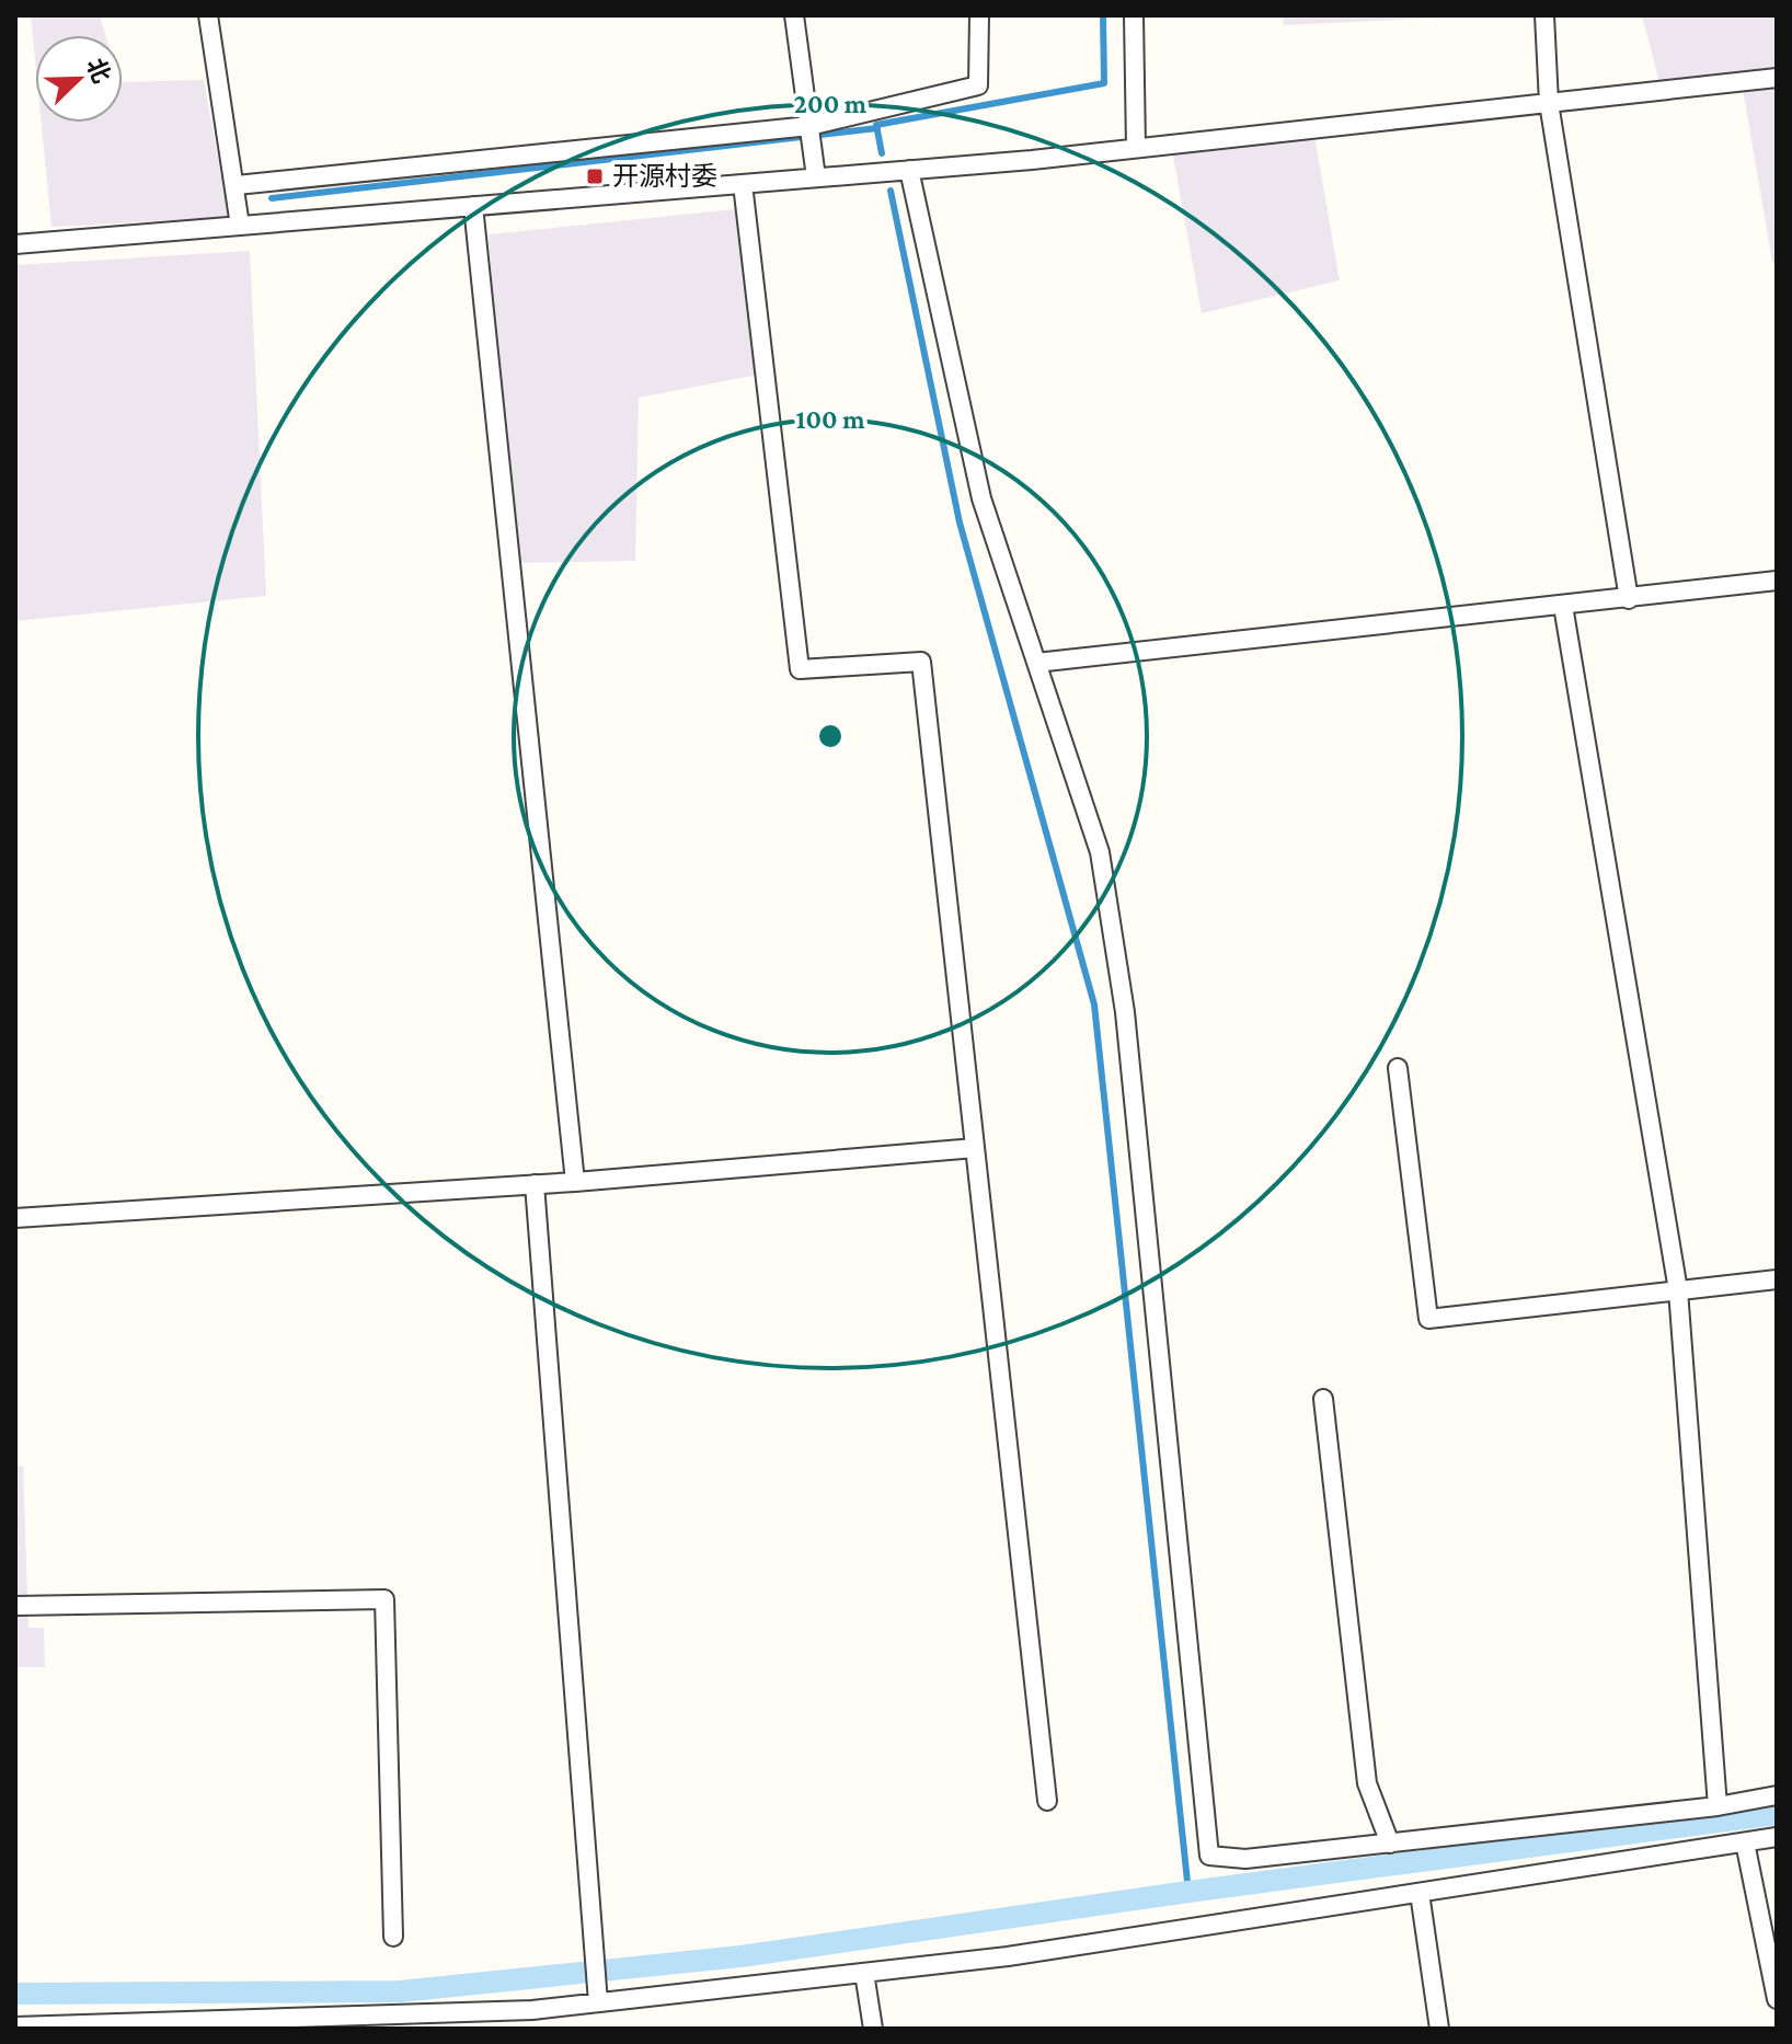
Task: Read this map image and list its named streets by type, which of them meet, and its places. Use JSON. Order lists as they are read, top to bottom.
{
  "places": {
    "transit": ["开源村委"]
  },
  "north": "top right",
  "rings": ["200 m", "100 m"]
}
